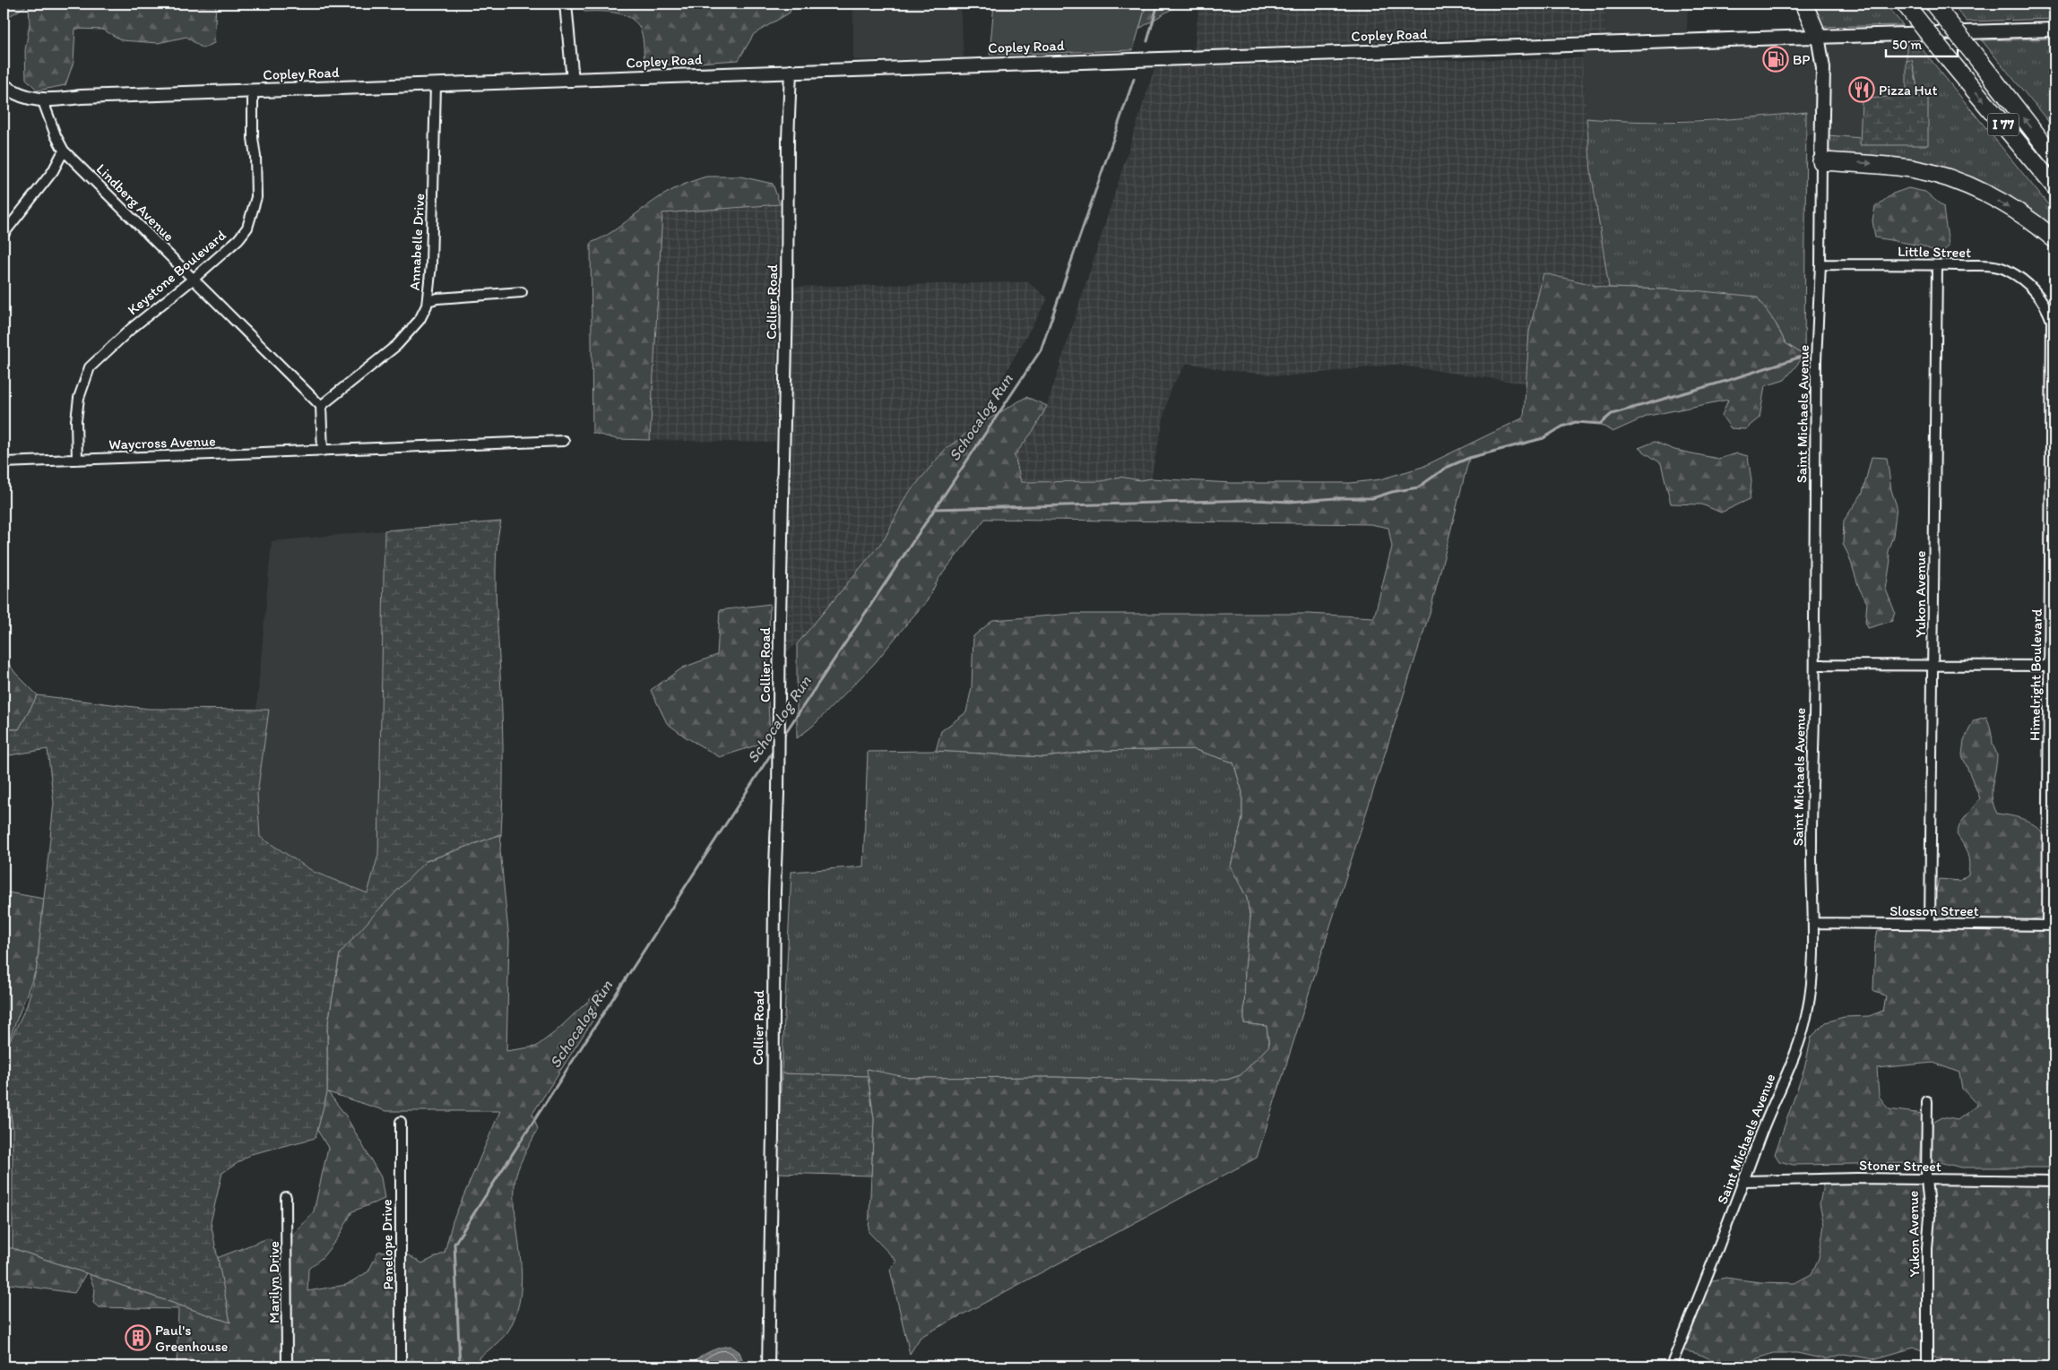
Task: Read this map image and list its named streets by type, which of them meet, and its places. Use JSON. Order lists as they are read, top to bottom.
{
  "streets": {
    "highway": ["I 77"],
    "main road": ["Copley Road"],
    "street": [
      "Lindberg Avenue",
      "Annabelle Drive",
      "Little Street",
      "Keystone Boulevard",
      "Collier Road",
      "Saint Michaels Avenue",
      "Waycross Avenue",
      "Yukon Avenue",
      "Himelright Boulevard",
      "Slosson Street",
      "Stoner Street",
      "Penelope Drive",
      "Marilyn Drive"
    ]
  },
  "crossings": [
    ["Copley Road", "Lindberg Avenue"],
    ["Copley Road", "Annabelle Drive"],
    ["Copley Road", "Keystone Boulevard"],
    ["Copley Road", "Collier Road"],
    ["Lindberg Avenue", "Annabelle Drive"],
    ["Lindberg Avenue", "Keystone Boulevard"],
    ["Little Street", "Saint Michaels Avenue"],
    ["Little Street", "Yukon Avenue"],
    ["Little Street", "Himelright Boulevard"],
    ["Keystone Boulevard", "Waycross Avenue"],
    ["Saint Michaels Avenue", "Slosson Street"],
    ["Saint Michaels Avenue", "Stoner Street"],
    ["Yukon Avenue", "Slosson Street"],
    ["Yukon Avenue", "Stoner Street"],
    ["Himelright Boulevard", "Slosson Street"]
  ],
  "water": ["Schocalog Run"],
  "places": {
    "fuel station": ["BP"],
    "restaurant": ["Pizza Hut"],
    "building": ["Paul's Greenhouse"]
  },
  "scale_bar": "50 m"
}
